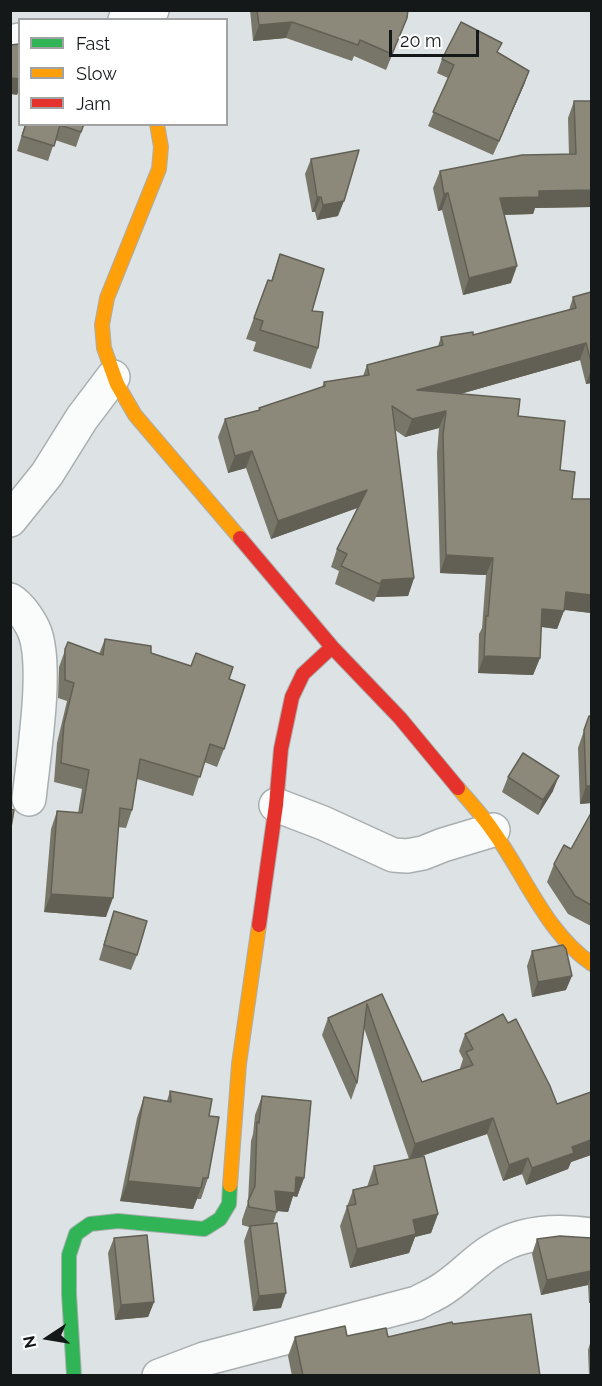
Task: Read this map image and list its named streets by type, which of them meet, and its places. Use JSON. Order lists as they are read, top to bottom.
{
  "legend": ["Fast", "Slow", "Jam"],
  "scale_bar": "20 m",
  "north": "left"
}
